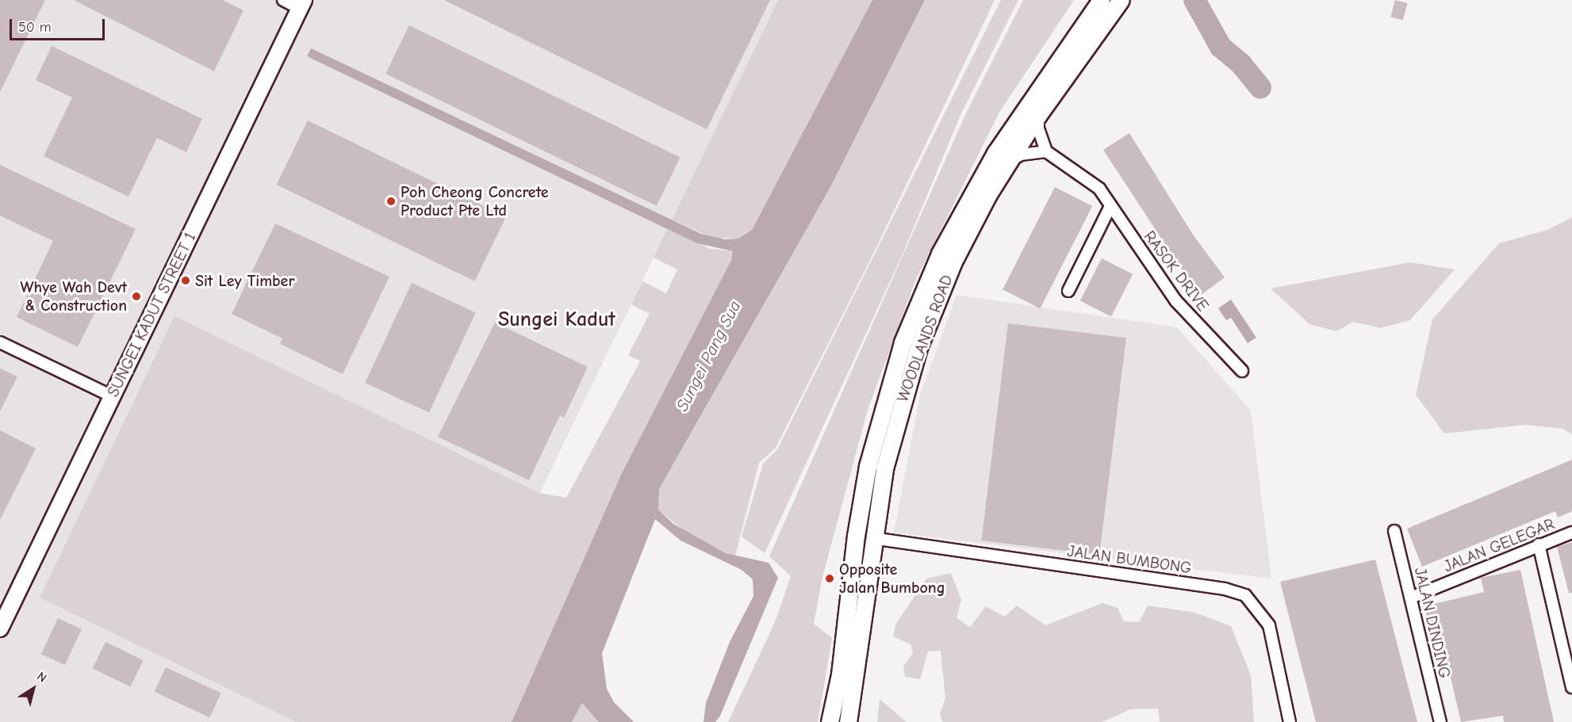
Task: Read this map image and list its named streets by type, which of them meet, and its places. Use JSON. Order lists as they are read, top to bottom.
{
  "streets": {
    "main road": ["WOODLANDS ROAD"],
    "street": [
      "RASOK DRIVE",
      "SUNGEI KADUT STREET 1",
      "JALAN GELEGAR",
      "JALAN BUMBONG",
      "JALAN DINDING"
    ]
  },
  "crossings": [
    ["WOODLANDS ROAD", "JALAN BUMBONG"],
    ["JALAN GELEGAR", "JALAN DINDING"]
  ],
  "districts": ["Sungei Kadut"],
  "water": ["Sungei Pang Sua"],
  "places": [
    "Poh Cheong Concrete Product Pte Ltd",
    "Sit Ley Timber",
    "Whye Wah Devt & Construction",
    "Opposite Jalan Bumbong"
  ],
  "scale_bar": "50 m",
  "north": "top right"
}
